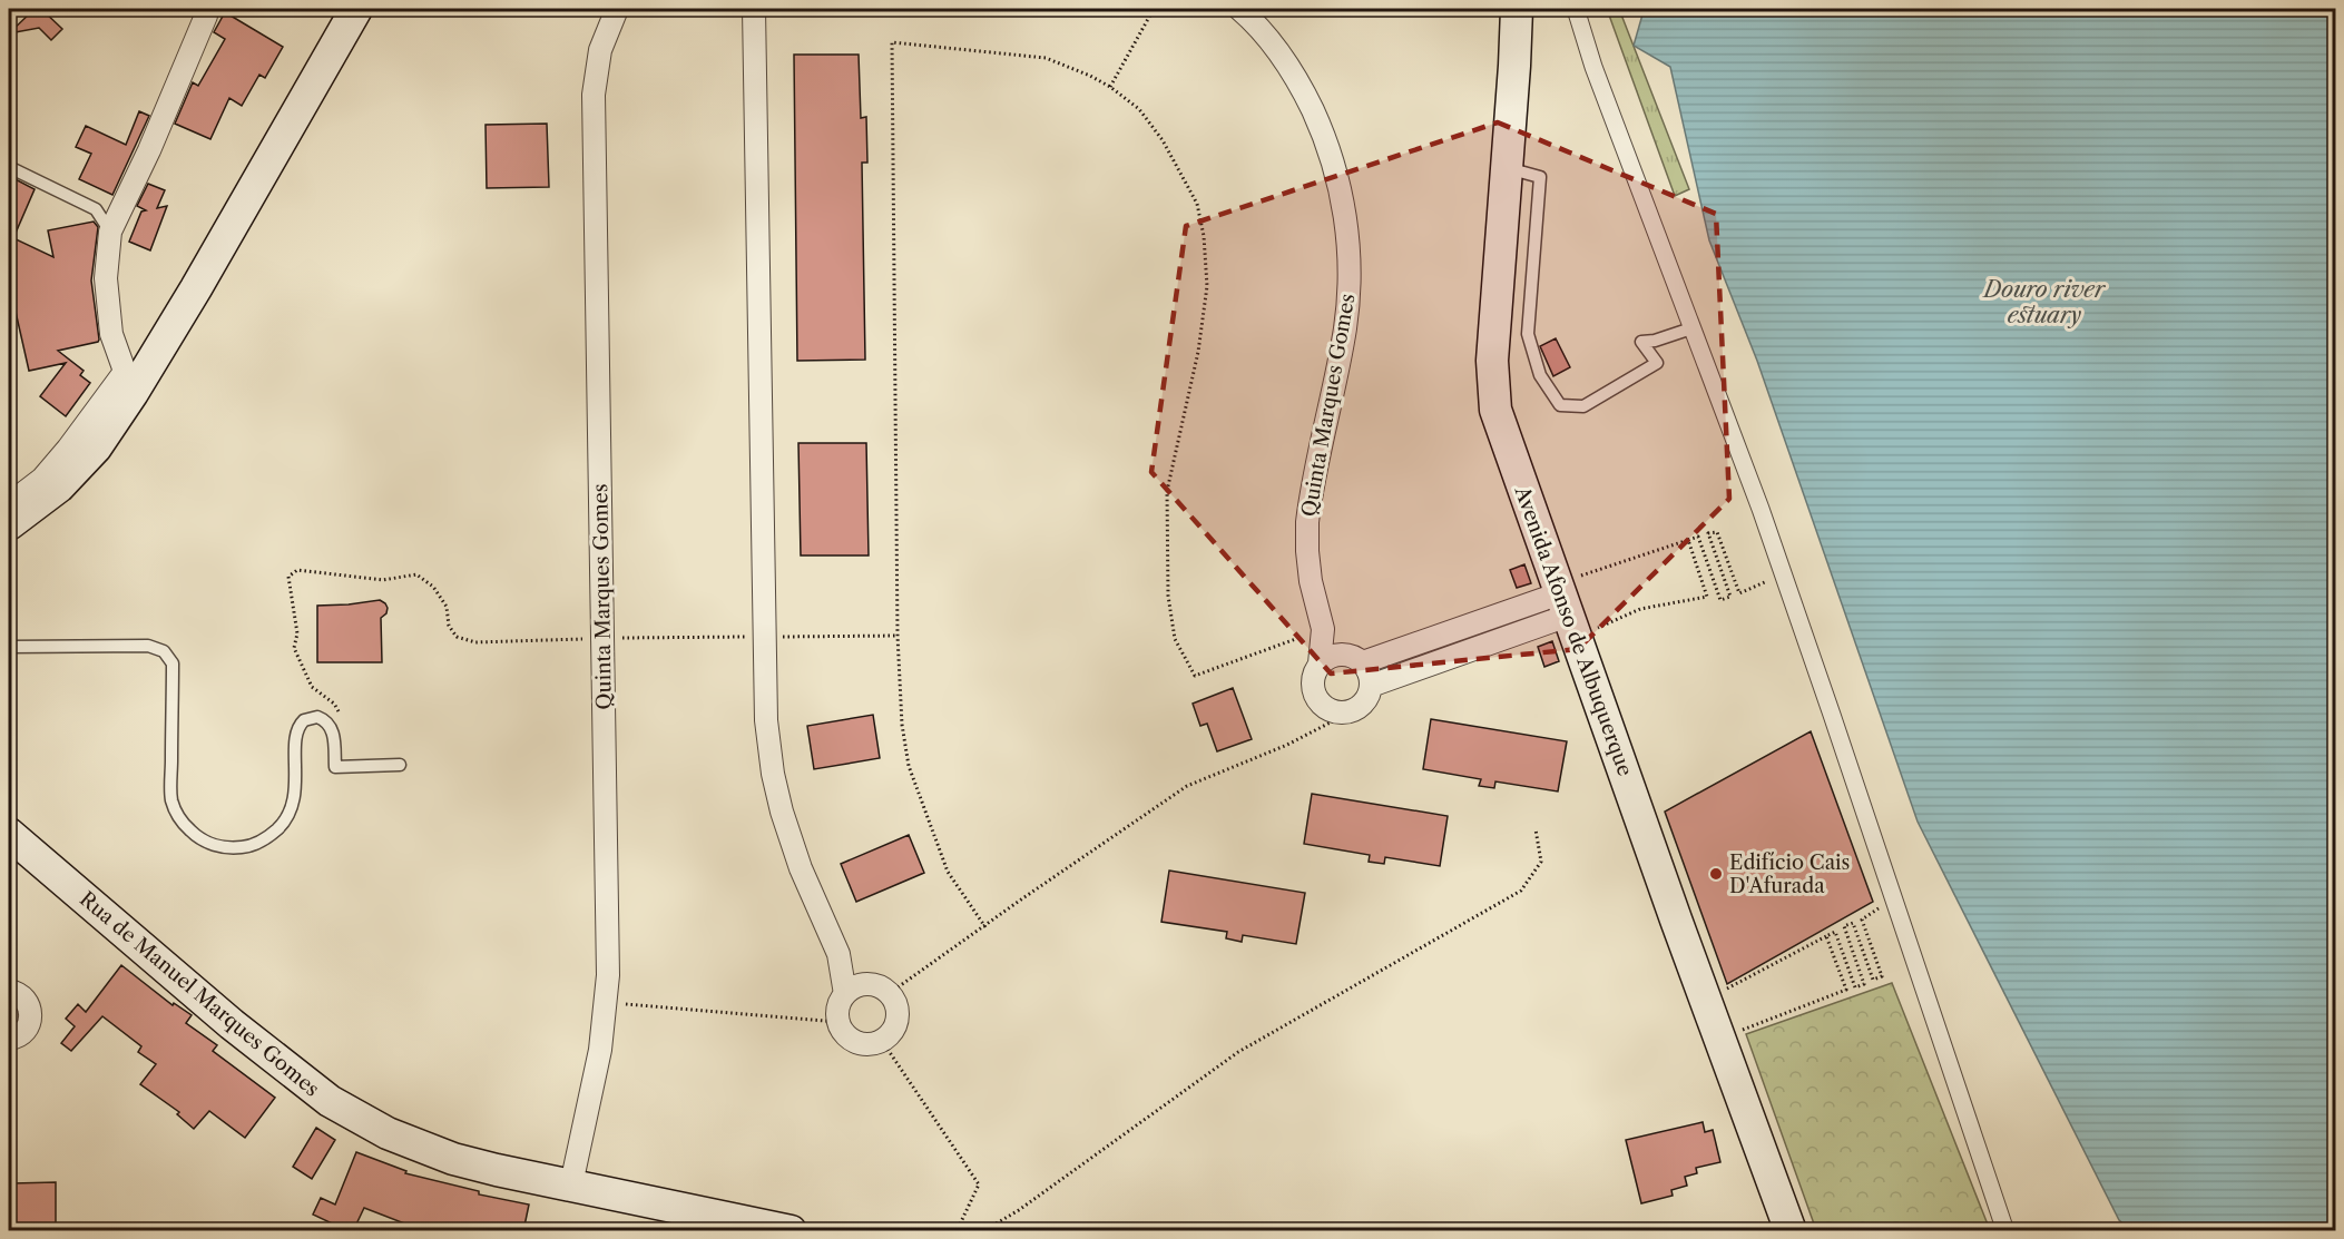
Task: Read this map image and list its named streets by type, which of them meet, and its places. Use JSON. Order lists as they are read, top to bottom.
{
  "streets": {
    "main road": ["Avenida Afonso de Albuquerque", "Rua de Manuel Marques Gomes"],
    "street": ["Quinta Marques Gomes"]
  },
  "crossings": [
    ["Quinta Marques Gomes", "Rua de Manuel Marques Gomes"]
  ],
  "water": ["Douro river estuary"],
  "places": ["Edifício Cais D'Afurada"]
}
